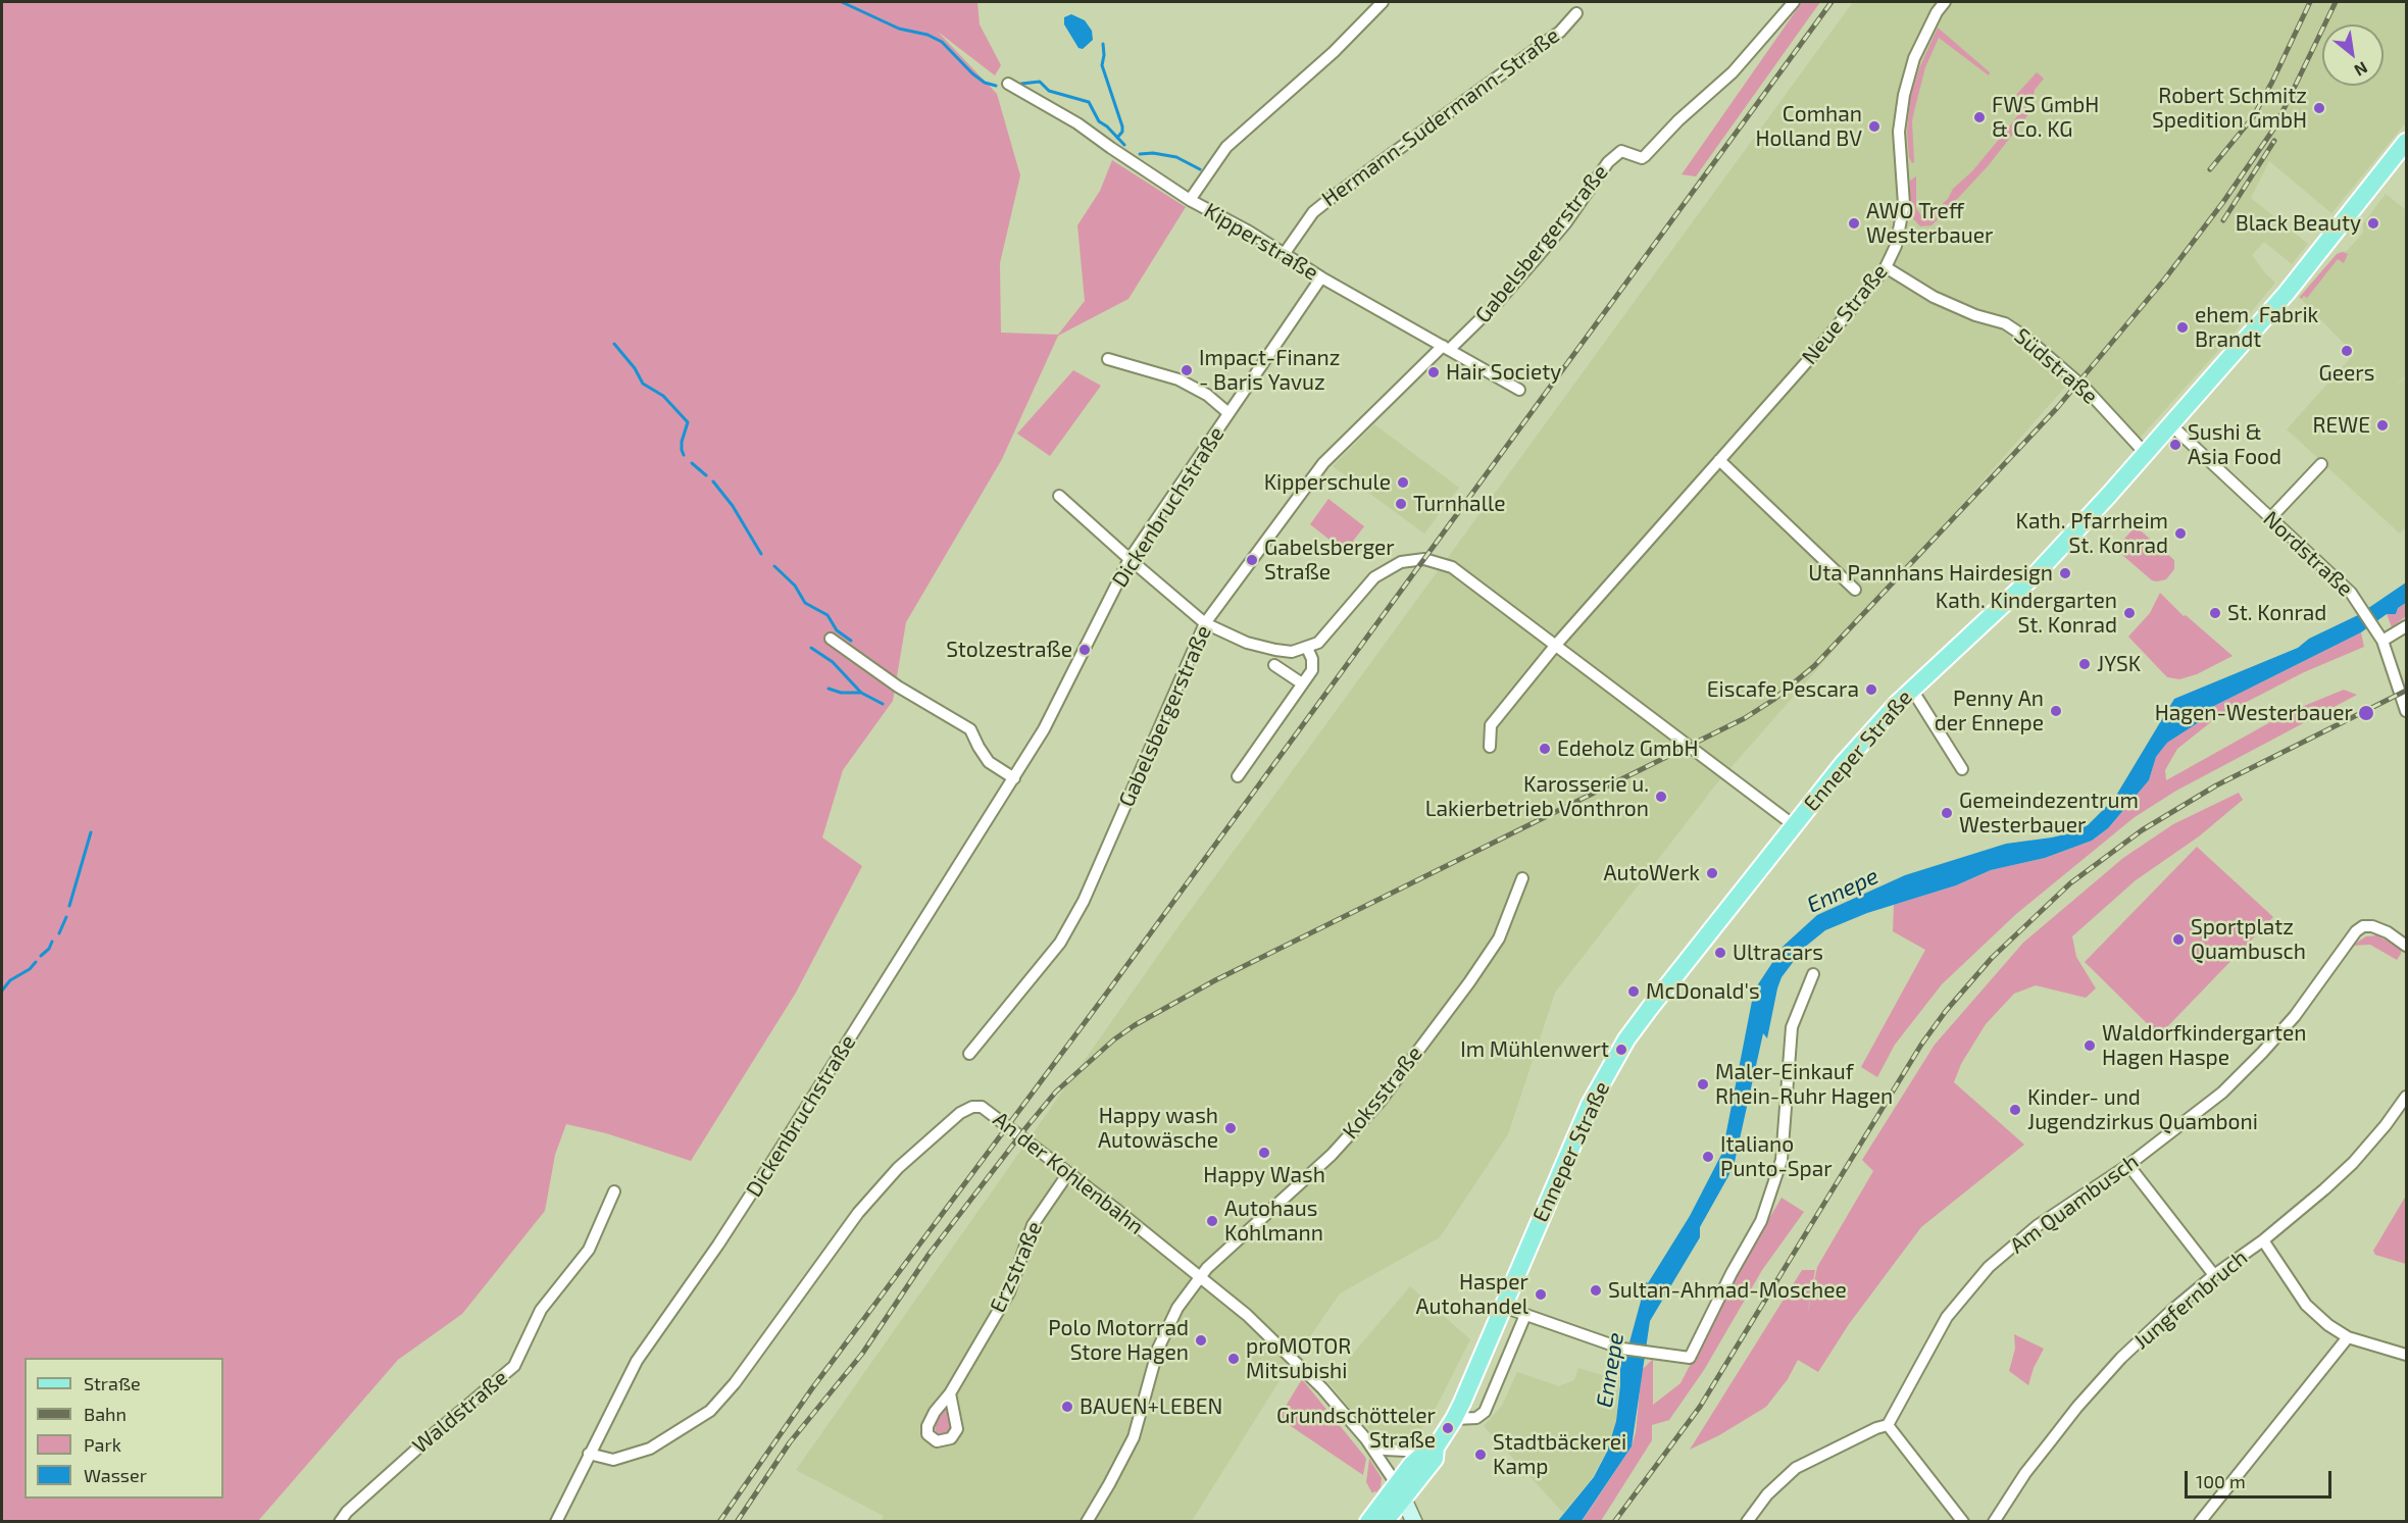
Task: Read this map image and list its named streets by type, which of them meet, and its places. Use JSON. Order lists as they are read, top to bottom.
{
  "streets": {
    "main road": ["Enneper Straße"],
    "street": [
      "Hermann-Sudermann-Straße",
      "Kipperstraße",
      "Gabelsbergerstraße",
      "Neue Straße",
      "Südstraße",
      "Dickenbruchstraße",
      "Nordstraße",
      "Koksstraße",
      "An der Kohlenbahn",
      "Am Quambusch",
      "Erzstraße",
      "Jungfernbruch",
      "Waldstraße"
    ]
  },
  "crossings": [
    ["Hermann-Sudermann-Straße", "Kipperstraße"],
    ["Kipperstraße", "Gabelsbergerstraße"],
    ["Kipperstraße", "Dickenbruchstraße"],
    ["Neue Straße", "Südstraße"],
    ["Südstraße", "Enneper Straße"],
    ["Dickenbruchstraße", "An der Kohlenbahn"],
    ["Nordstraße", "Enneper Straße"],
    ["Enneper Straße", "An der Kohlenbahn"],
    ["Koksstraße", "An der Kohlenbahn"],
    ["An der Kohlenbahn", "Erzstraße"]
  ],
  "water": ["Ennepe"],
  "places": [
    "Robert Schmitz Spedition GmbH",
    "FWS GmbH & Co. KG",
    "Comhan Holland BV",
    "AWO Treff Westerbauer",
    "Black Beauty",
    "ehem. Fabrik Brandt",
    "Geers",
    "Impact-Finanz - Baris Yavuz",
    "Hair Society",
    "REWE",
    "Sushi & Asia Food",
    "Kipperschule",
    "Turnhalle",
    "Kath. Pfarrheim St. Konrad",
    "Gabelsberger Straße",
    "Uta Pannhans Hairdesign",
    "Kath. Kindergarten St. Konrad",
    "St. Konrad",
    "Stolzestraße",
    "JYSK",
    "Eiscafe Pescara",
    "Penny An der Ennepe",
    "Hagen-Westerbauer",
    "Edeholz GmbH",
    "Karosserie u. Lakierbetrieb Vonthron",
    "Gemeindezentrum Westerbauer",
    "AutoWerk",
    "Sportplatz Quambusch",
    "Ultracars",
    "McDonald's",
    "Waldorfkindergarten Hagen Haspe",
    "Im Mühlenwert",
    "Maler-Einkauf Rhein-Ruhr Hagen",
    "Kinder- und Jugendzirkus Quamboni",
    "Happy wash Autowäsche",
    "Happy Wash",
    "Italiano Punto-Spar",
    "Autohaus Kohlmann",
    "Sultan-Ahmad-Moschee",
    "Hasper Autohandel",
    "Polo Motorrad Store Hagen",
    "proMOTOR Mitsubishi",
    "BAUEN+LEBEN",
    "Grundschötteler Straße",
    "Stadtbäckerei Kamp"
  ],
  "legend": [
    "Straße",
    "Bahn",
    "Park",
    "Wasser"
  ],
  "scale_bar": "100 m",
  "north": "bottom right"
}
